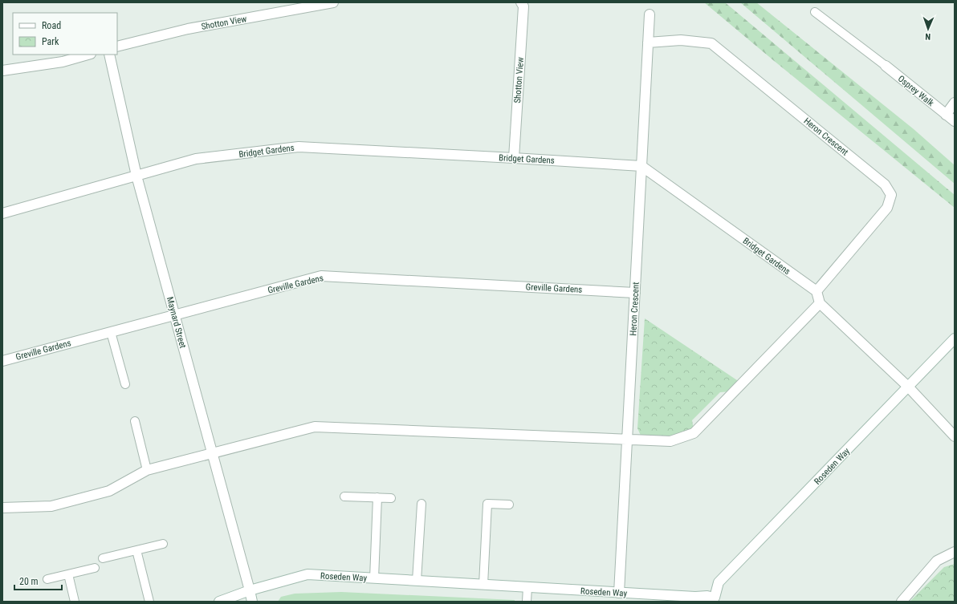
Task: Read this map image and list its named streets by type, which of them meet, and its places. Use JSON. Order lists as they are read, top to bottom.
{
  "streets": {
    "street": [
      "Shotton View",
      "Osprey Walk",
      "Heron Crescent",
      "Bridget Gardens",
      "Greville Gardens",
      "Maynard Street",
      "Roseden Way"
    ]
  },
  "crossings": [
    ["Shotton View", "Bridget Gardens"],
    ["Heron Crescent", "Bridget Gardens"],
    ["Heron Crescent", "Greville Gardens"],
    ["Heron Crescent", "Roseden Way"],
    ["Bridget Gardens", "Maynard Street"],
    ["Greville Gardens", "Maynard Street"],
    ["Maynard Street", "Roseden Way"]
  ],
  "legend": ["Road", "Park"],
  "scale_bar": "20 m",
  "north": "bottom"
}
